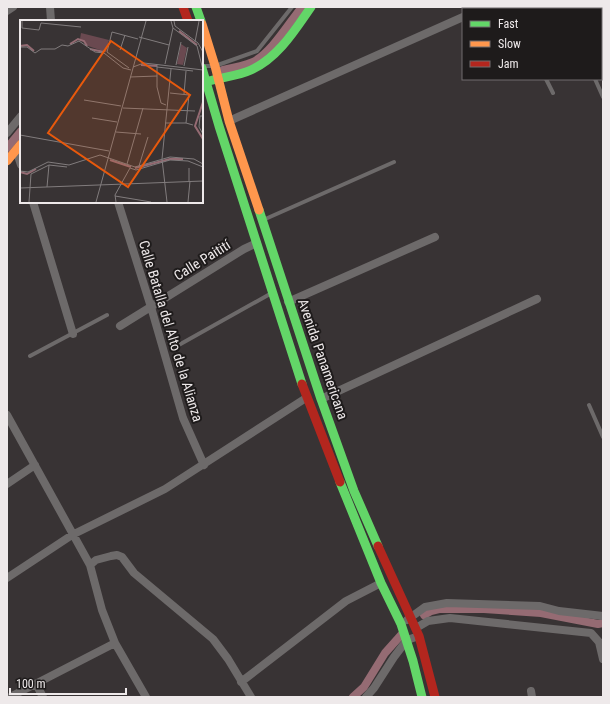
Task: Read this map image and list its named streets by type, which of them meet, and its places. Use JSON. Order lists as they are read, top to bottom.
{
  "streets": {
    "main road": ["Avenida Panamericana"],
    "street": ["Calle Paitití", "Calle Batalla del Alto de la Alianza"]
  },
  "crossings": [
    ["Calle Paitití", "Calle Batalla del Alto de la Alianza"],
    ["Calle Paitití", "Avenida Panamericana"]
  ],
  "legend": ["Fast", "Slow", "Jam"],
  "scale_bar": "100 m"
}
